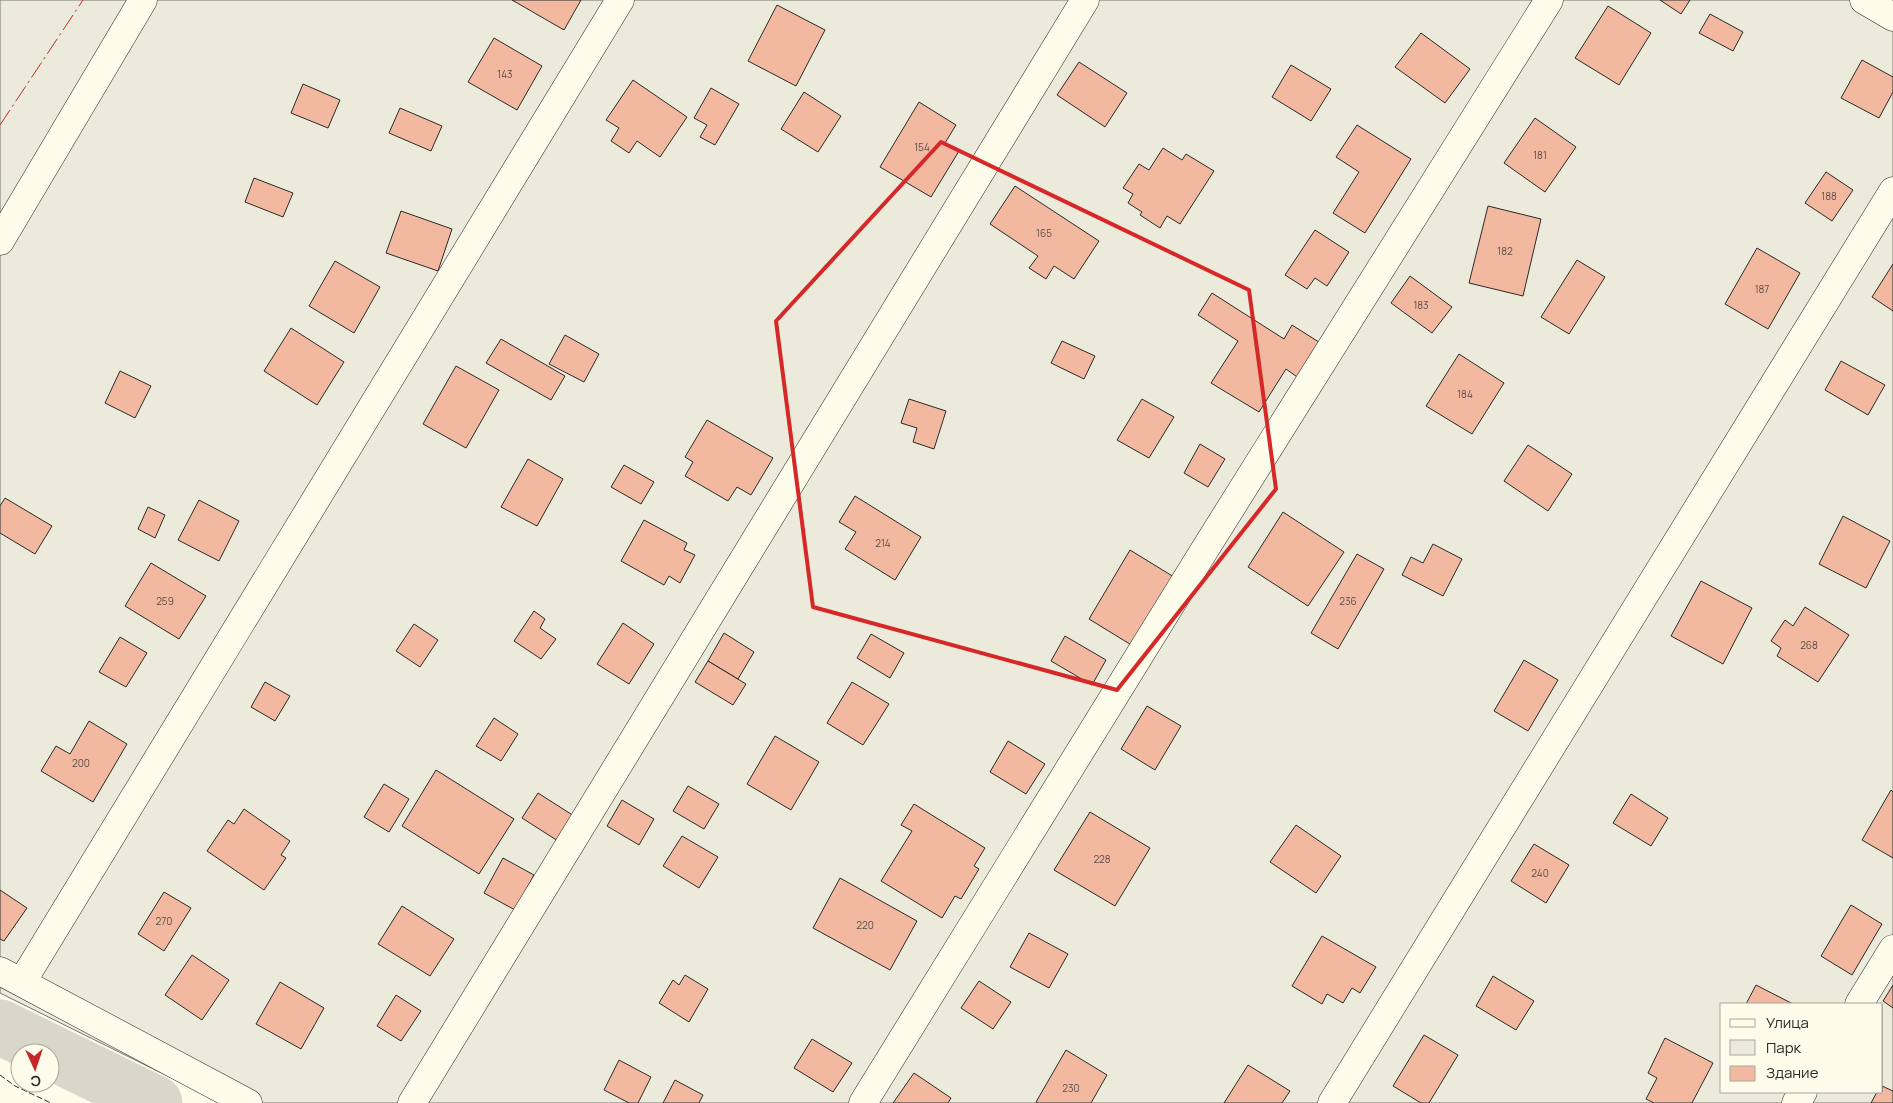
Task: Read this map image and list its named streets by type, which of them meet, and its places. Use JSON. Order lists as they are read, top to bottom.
{
  "house_numbers": [
    "143",
    "154",
    "181",
    "188",
    "165",
    "182",
    "187",
    "183",
    "184",
    "214",
    "259",
    "236",
    "268",
    "200",
    "228",
    "240",
    "270",
    "220",
    "230"
  ],
  "legend": ["Улица", "Парк", "Здание"],
  "north": "bottom"
}
